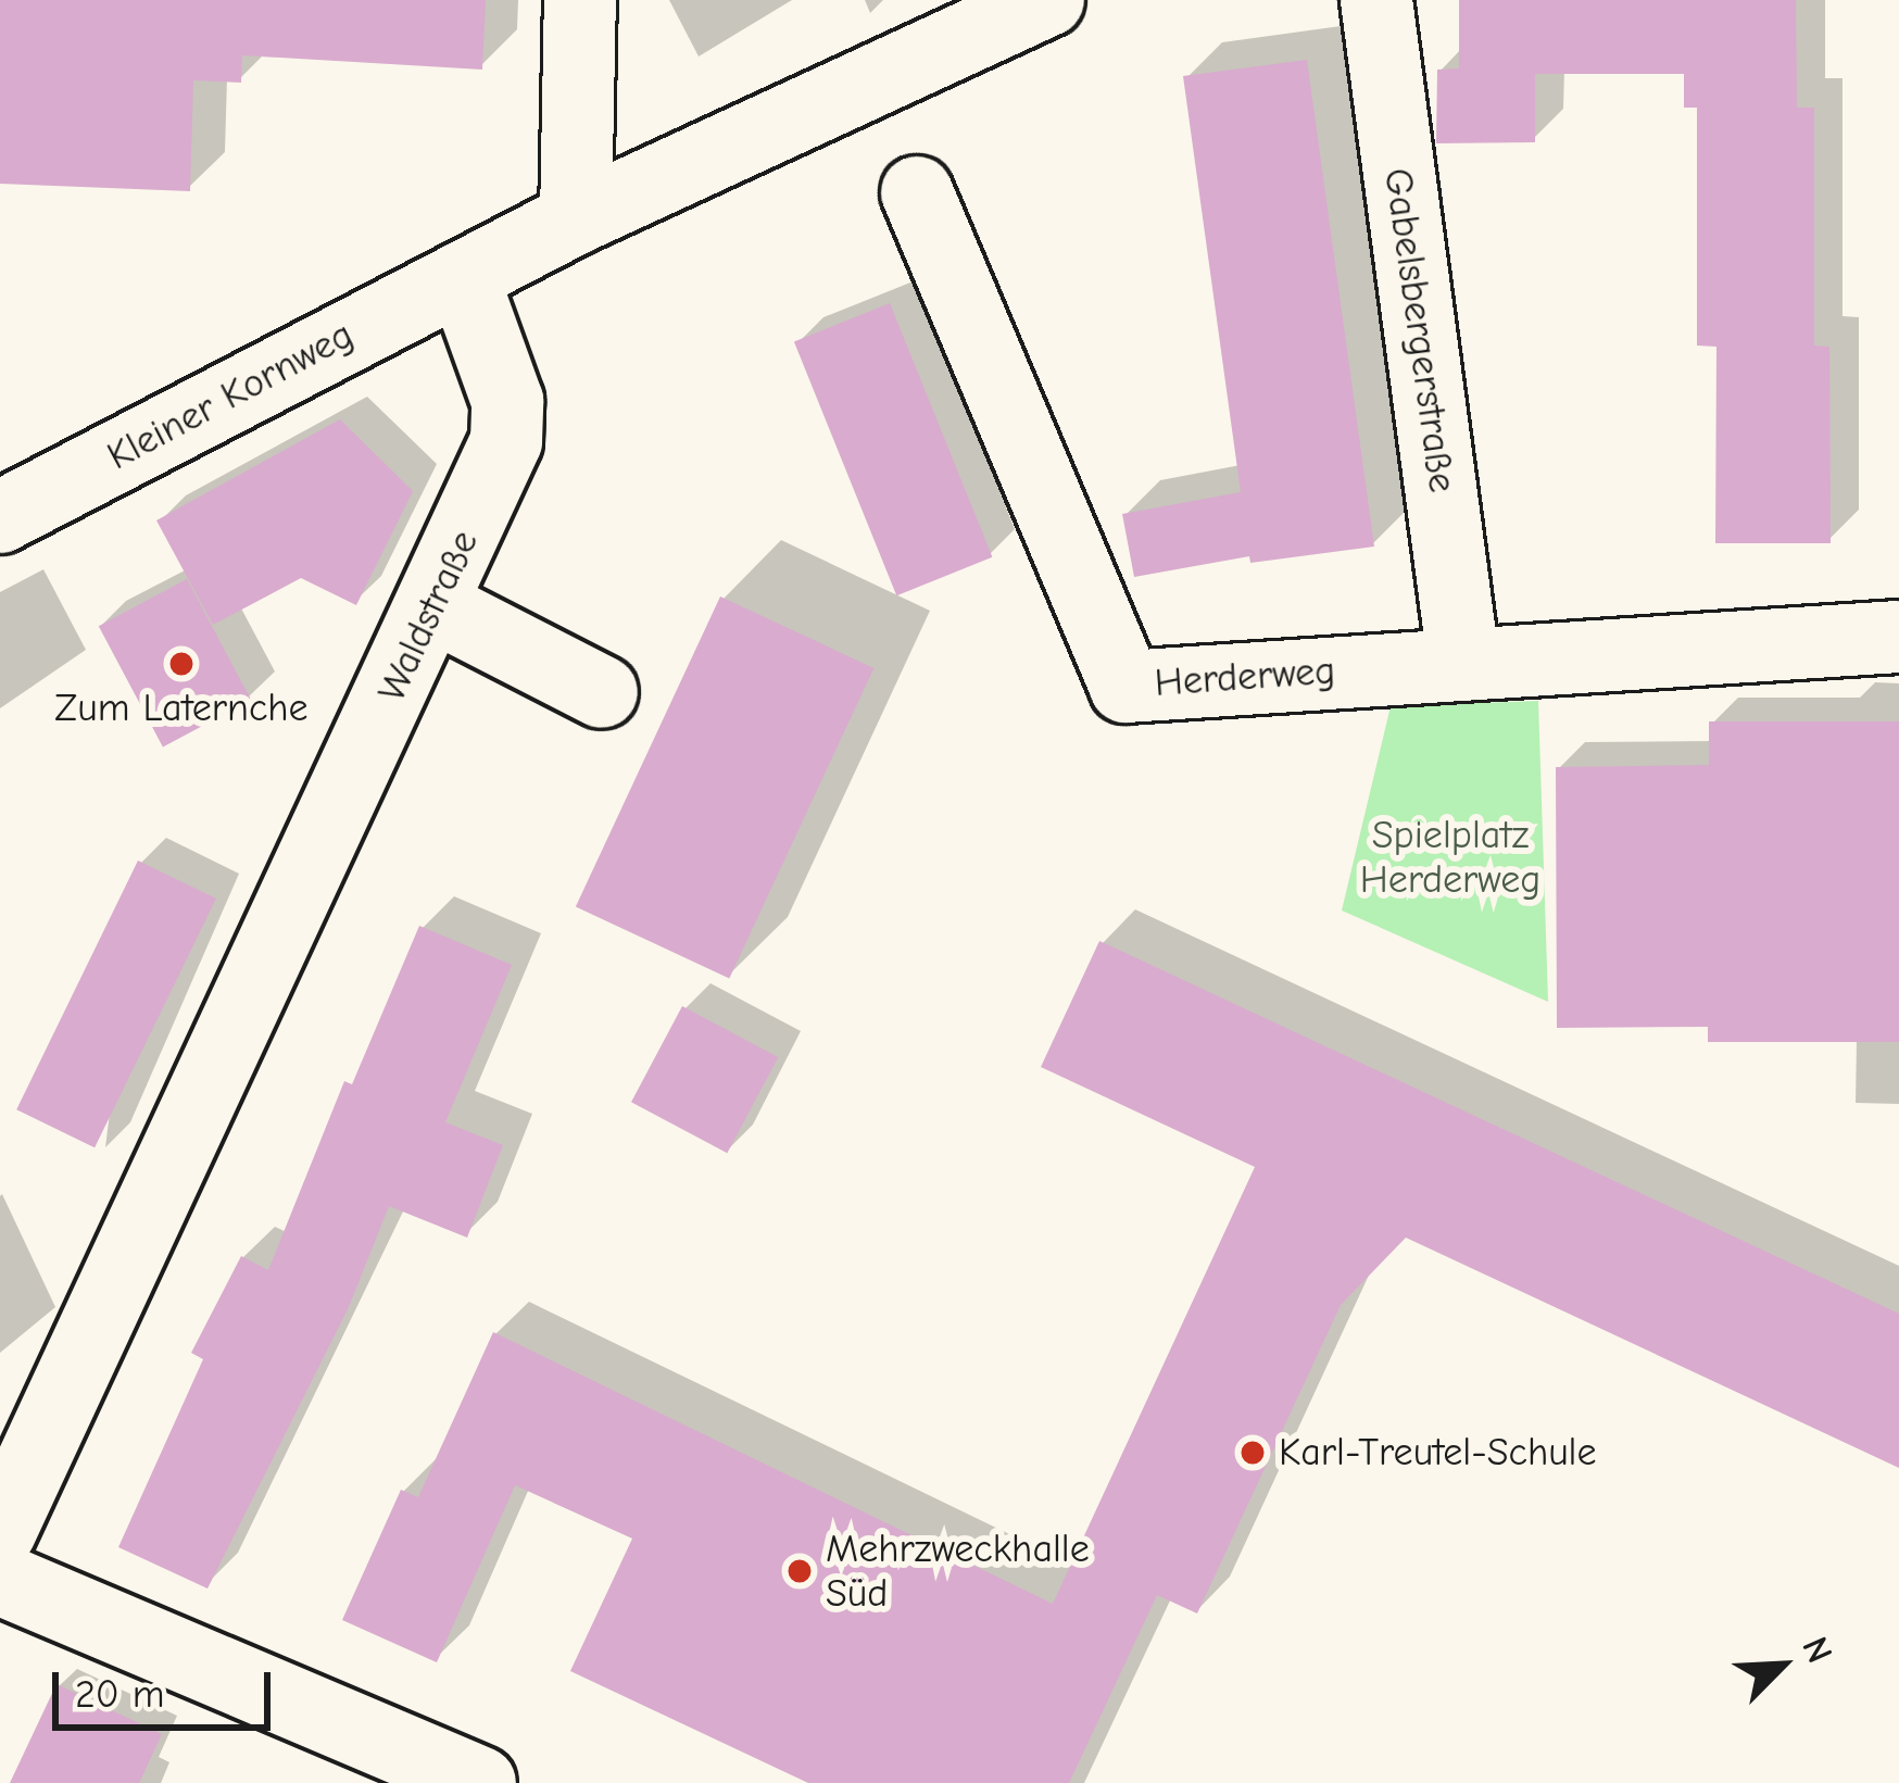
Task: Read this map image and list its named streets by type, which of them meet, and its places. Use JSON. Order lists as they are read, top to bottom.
{
  "streets": {
    "street": [
      "Gabelsbergerstraße",
      "Kleiner Kornweg",
      "Waldstraße",
      "Herderweg"
    ]
  },
  "crossings": [
    ["Gabelsbergerstraße", "Herderweg"],
    ["Kleiner Kornweg", "Waldstraße"]
  ],
  "parks": ["Spielplatz Herderweg"],
  "places": ["Zum Laternche", "Karl-Treutel-Schule", "Mehrzweckhalle Süd"],
  "scale_bar": "20 m",
  "north": "top right"
}
